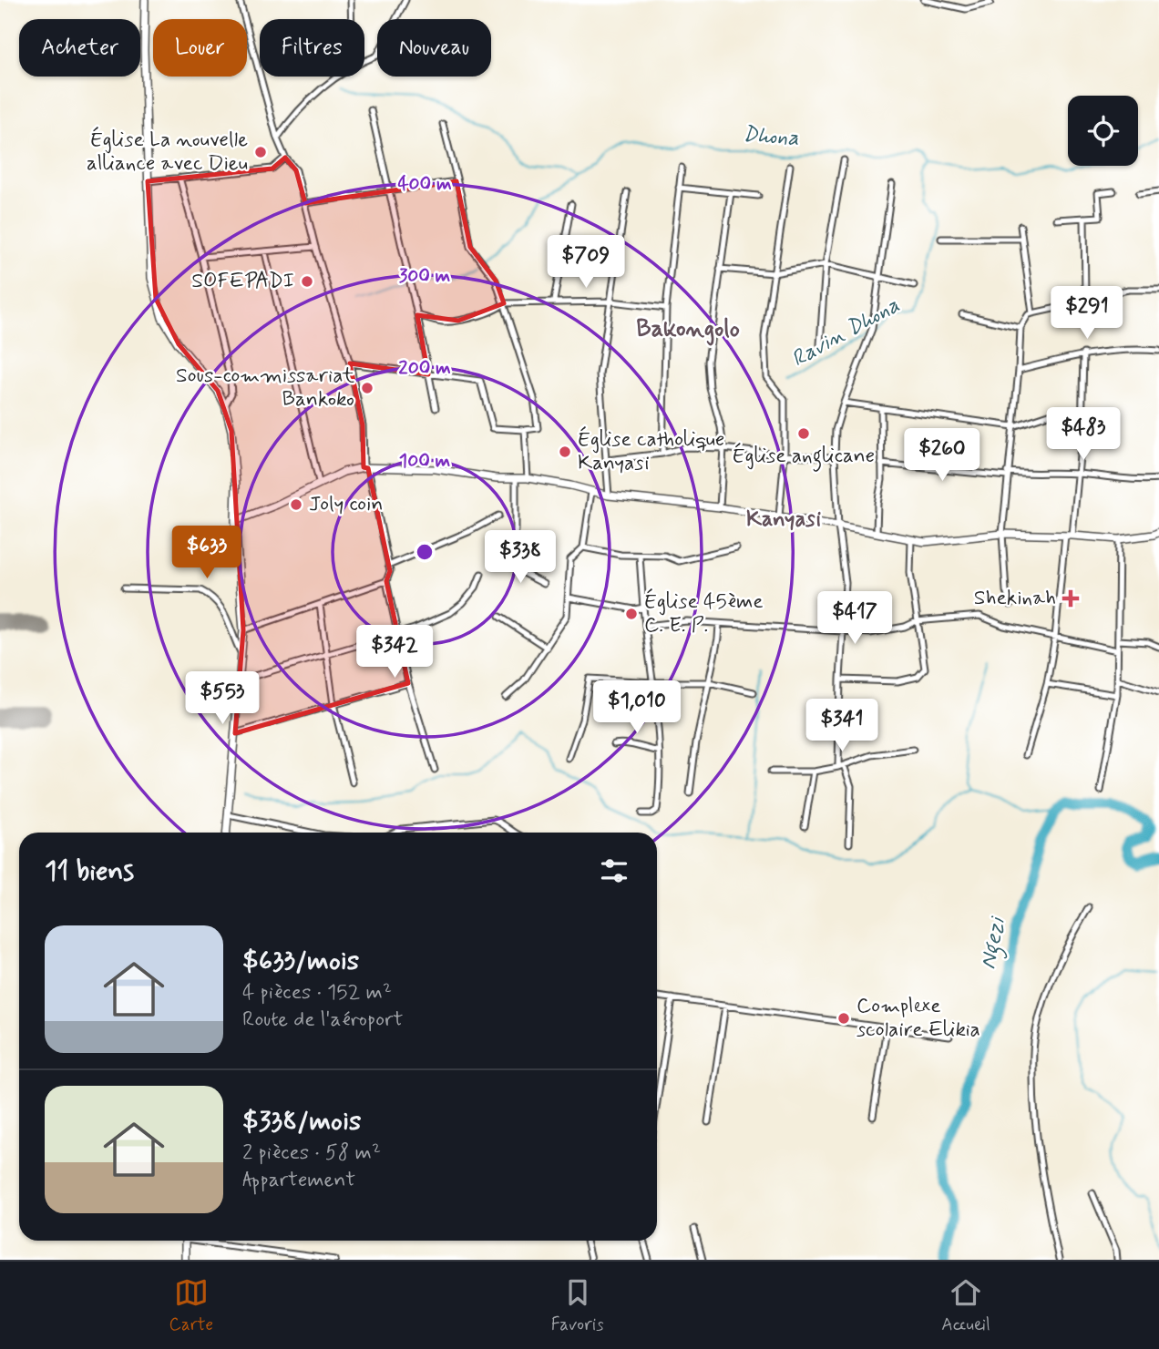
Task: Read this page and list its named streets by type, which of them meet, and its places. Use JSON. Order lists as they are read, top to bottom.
{
  "districts": ["Bakongolo", "Kanyasi"],
  "water": ["Dhona", "Ravin Dhona", "Ngezi"],
  "places": {
    "other": [
      "Église La nouvelle alliance avec Dieu",
      "SOFEPADI",
      "Sous-commissariat Bankoko",
      "Église anglicane",
      "Église catholique Kanyasi",
      "Joly coin",
      "Église 45ème C. E. P.",
      "Complexe scolaire Elikia"
    ],
    "health": ["Shekinah"]
  },
  "page": {
    "chip": [
      "Acheter",
      "Louer",
      "Filtres",
      "Nouveau"
    ],
    "price": [
      "$709",
      "$291",
      "$483",
      "$260",
      "$633",
      "$338",
      "$417",
      "$342",
      "$553",
      "$1,010",
      "$341"
    ],
    "heading": "11 biens",
    "list": [
      {
        "name": "$633/mois",
        "note": "4 pièces · 152 m² · Route de l'aéroport"
      },
      {
        "name": "$338/mois",
        "note": "2 pièces · 58 m² · Appartement"
      }
    ],
    "tabs": ["Carte", "Favoris", "Accueil"]
  },
  "rings": [
    "400 m",
    "300 m",
    "200 m",
    "100 m"
  ]
}
